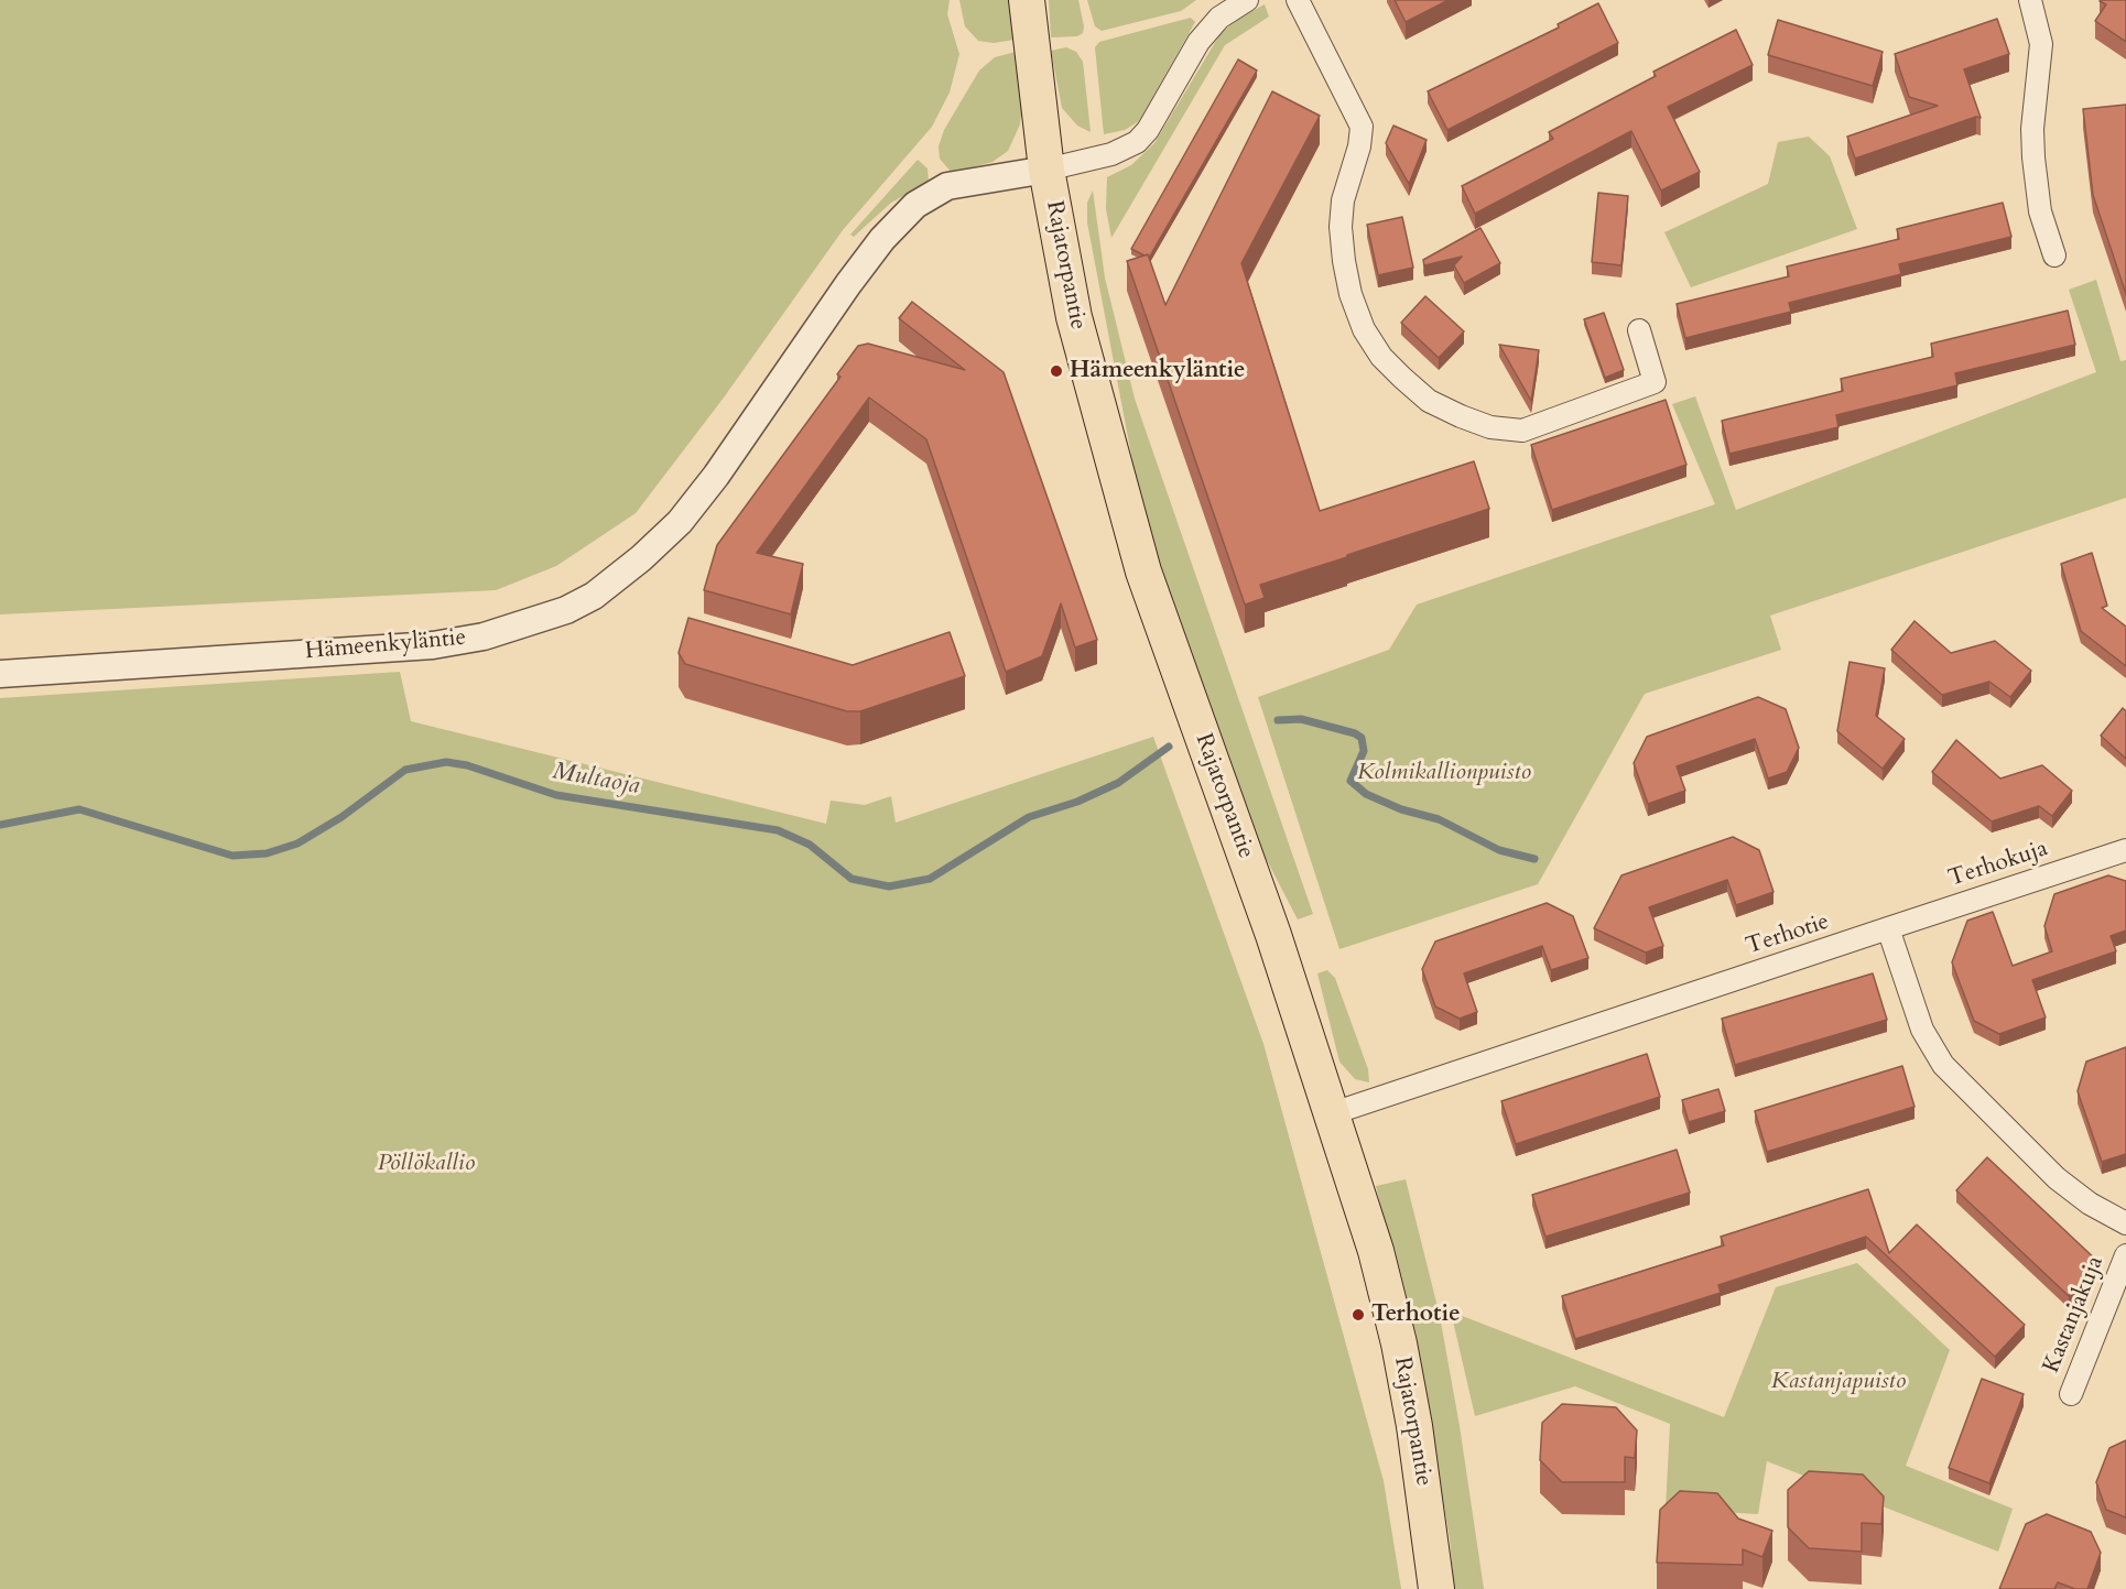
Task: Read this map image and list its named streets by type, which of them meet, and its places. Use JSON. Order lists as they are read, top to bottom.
{
  "streets": {
    "main road": ["Rajatorpantie"],
    "street": [
      "Hämeenkyläntie",
      "Terhokuja",
      "Terhotie",
      "Kastanjakuja"
    ]
  },
  "crossings": [
    ["Rajatorpantie", "Hämeenkyläntie"],
    ["Rajatorpantie", "Terhotie"],
    ["Terhokuja", "Terhotie"]
  ],
  "water": ["Multaoja"],
  "parks": ["Kolmikallionpuisto", "Pöllökallio", "Kastanjapuisto"],
  "places": ["Hämeenkyläntie", "Terhotie"]
}
